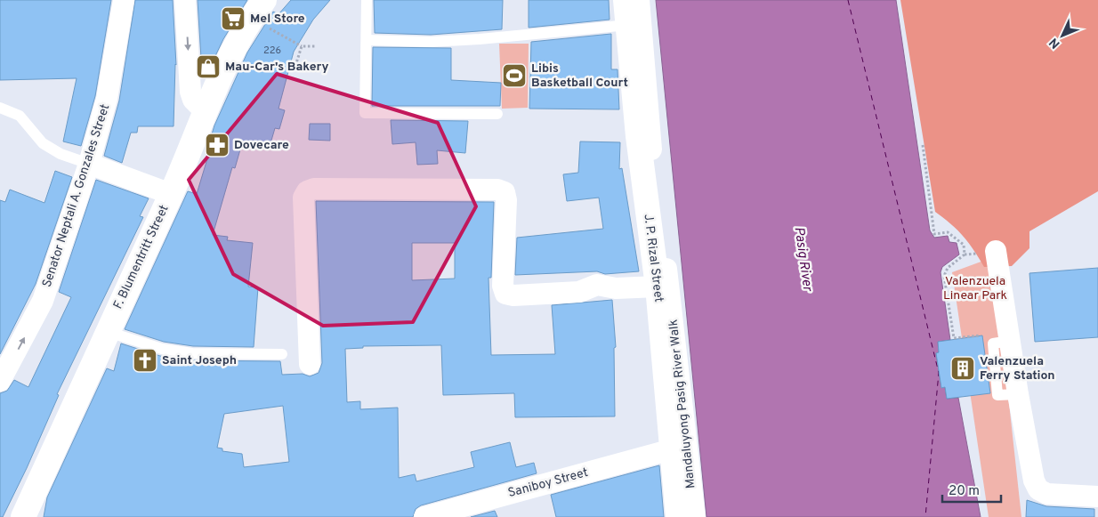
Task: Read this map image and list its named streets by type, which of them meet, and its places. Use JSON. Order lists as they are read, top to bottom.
{
  "streets": {
    "street": [
      "Senator Neptali A. Gonzales Street",
      "F. Blumentritt Street",
      "J. P. Rizal Street",
      "Mandaluyong Pasig River Walk",
      "Saniboy Street"
    ]
  },
  "crossings": [
    ["J. P. Rizal Street", "Saniboy Street"]
  ],
  "one_way": ["Senator Neptali A. Gonzales Street"],
  "water": ["Pasig River"],
  "parks": ["Valenzuela Linear Park"],
  "places": {
    "supermarket": ["Mel Store"],
    "shop": ["Mau-Car's Bakery"],
    "sports": ["Libis Basketball Court"],
    "pharmacy": ["Dovecare"],
    "church": ["Saint Joseph"],
    "building": ["Valenzuela Ferry Station"]
  },
  "house_numbers": ["226"],
  "scale_bar": "20 m",
  "north": "bottom left"
}
